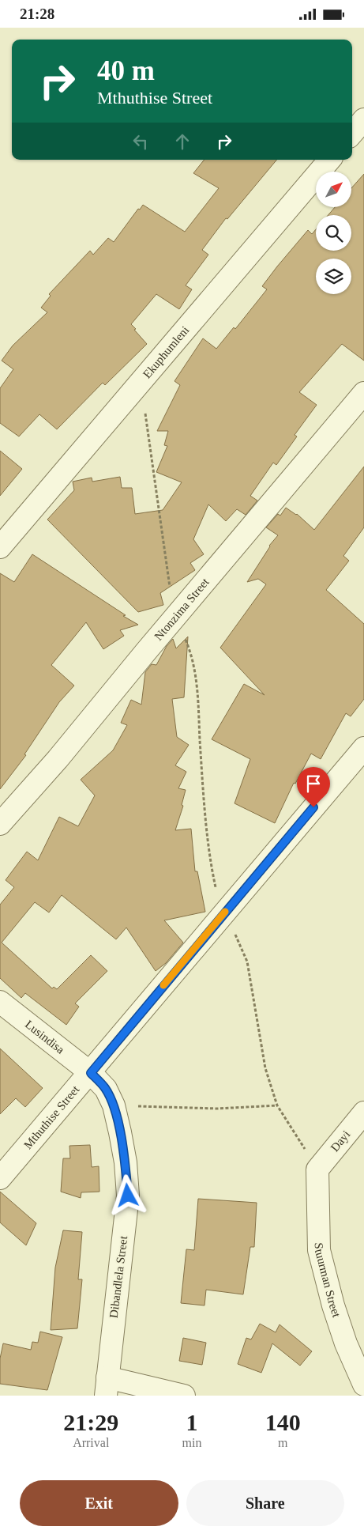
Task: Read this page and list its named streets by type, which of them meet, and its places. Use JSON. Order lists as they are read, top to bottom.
{
  "streets": {
    "street": [
      "Ekuphumleni",
      "Ntonzima Street",
      "Lusindisa",
      "Mthuthise Street",
      "Dayi",
      "Dibandlela Street",
      "Stuurman Street"
    ]
  },
  "crossings": [
    ["Lusindisa", "Mthuthise Street"],
    ["Lusindisa", "Dibandlela Street"],
    ["Mthuthise Street", "Dibandlela Street"],
    ["Dayi", "Stuurman Street"]
  ],
  "north": "top right",
  "page": {
    "status": "21:28",
    "turn": ["40 m", "Mthuthise Street"],
    "eta": [
      "21:29",
      "Arrival",
      "1",
      "min",
      "140",
      "m"
    ],
    "buttons": ["Exit", "Share"]
  }
}
